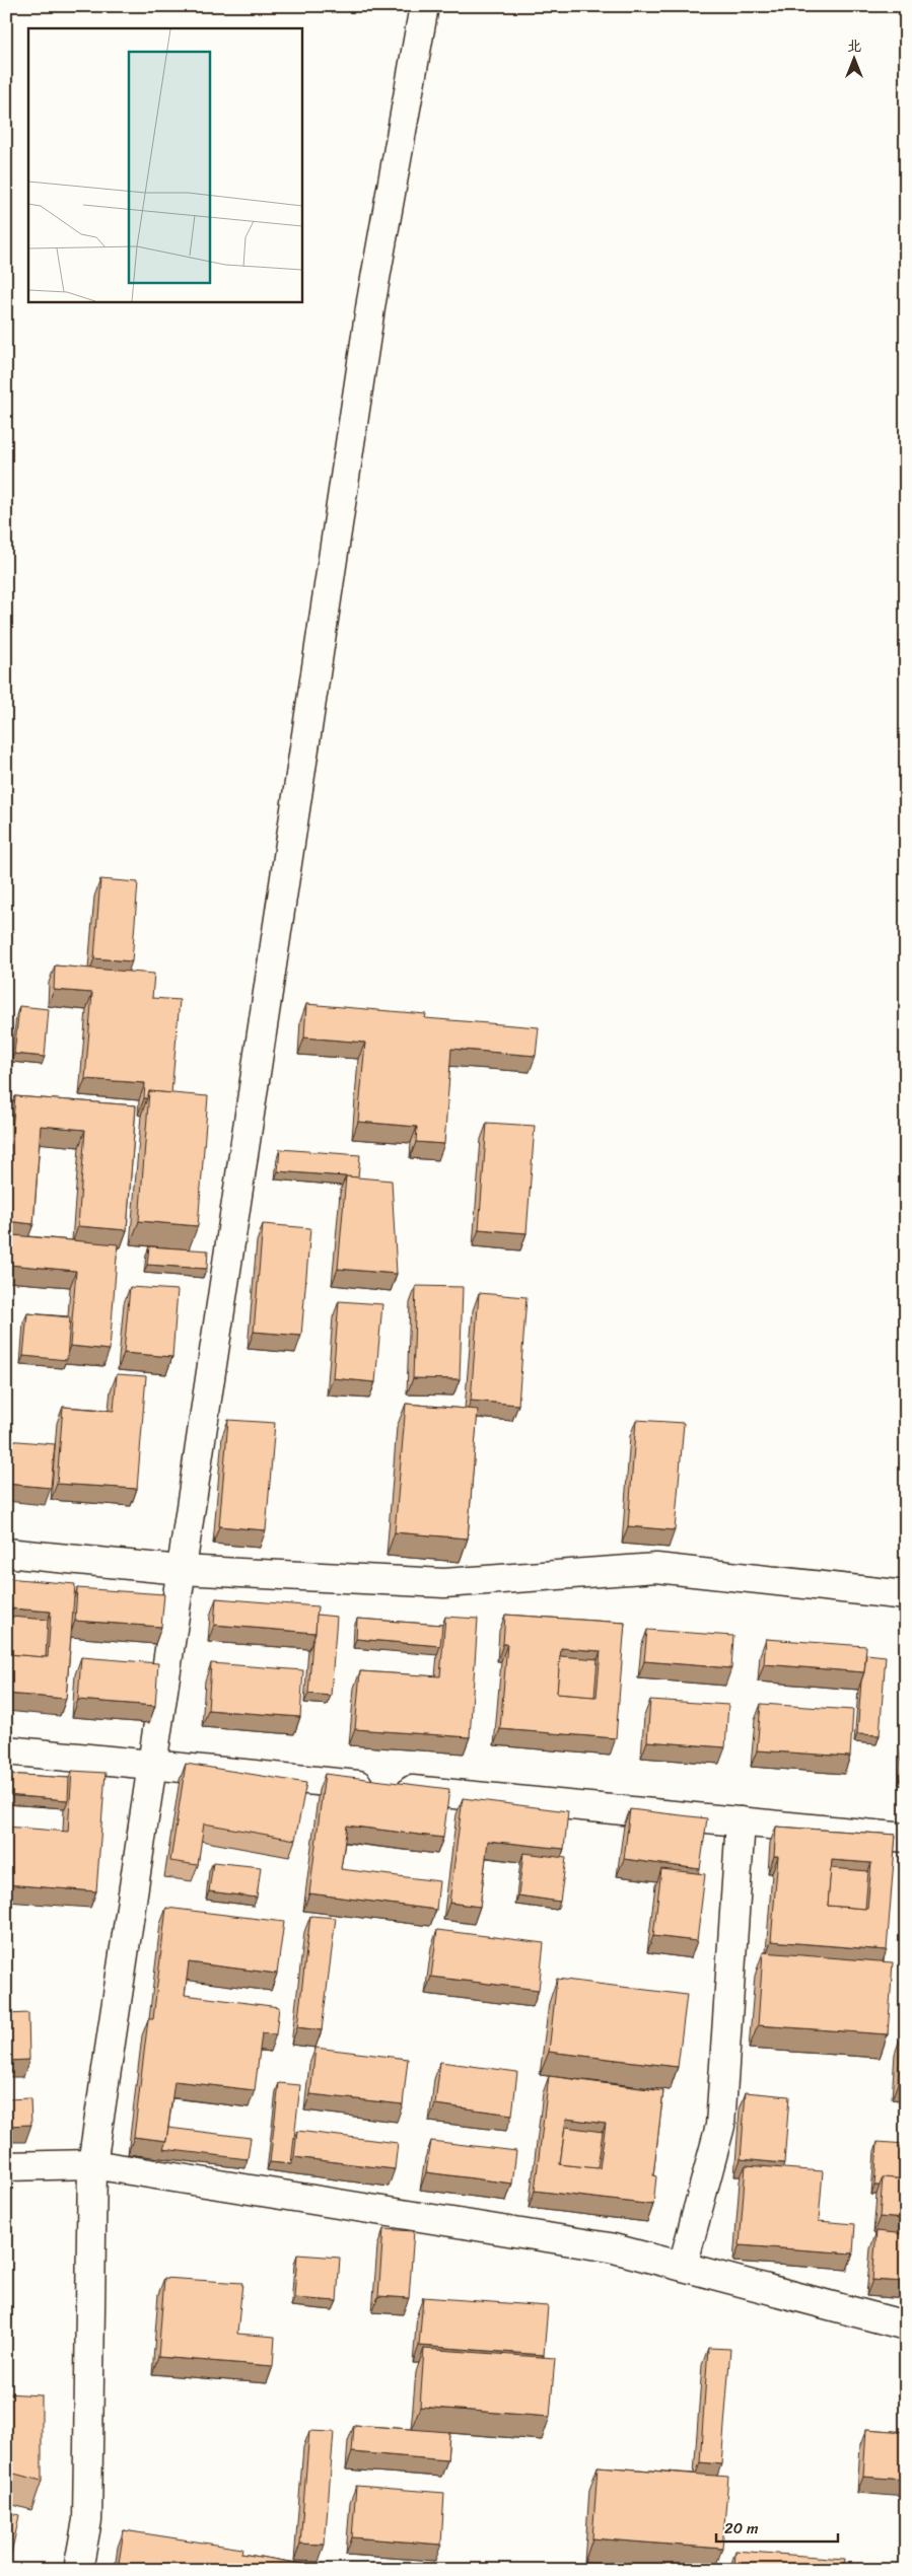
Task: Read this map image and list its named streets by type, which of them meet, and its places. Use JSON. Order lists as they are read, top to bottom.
{
  "scale_bar": "20 m",
  "north": "top"
}
